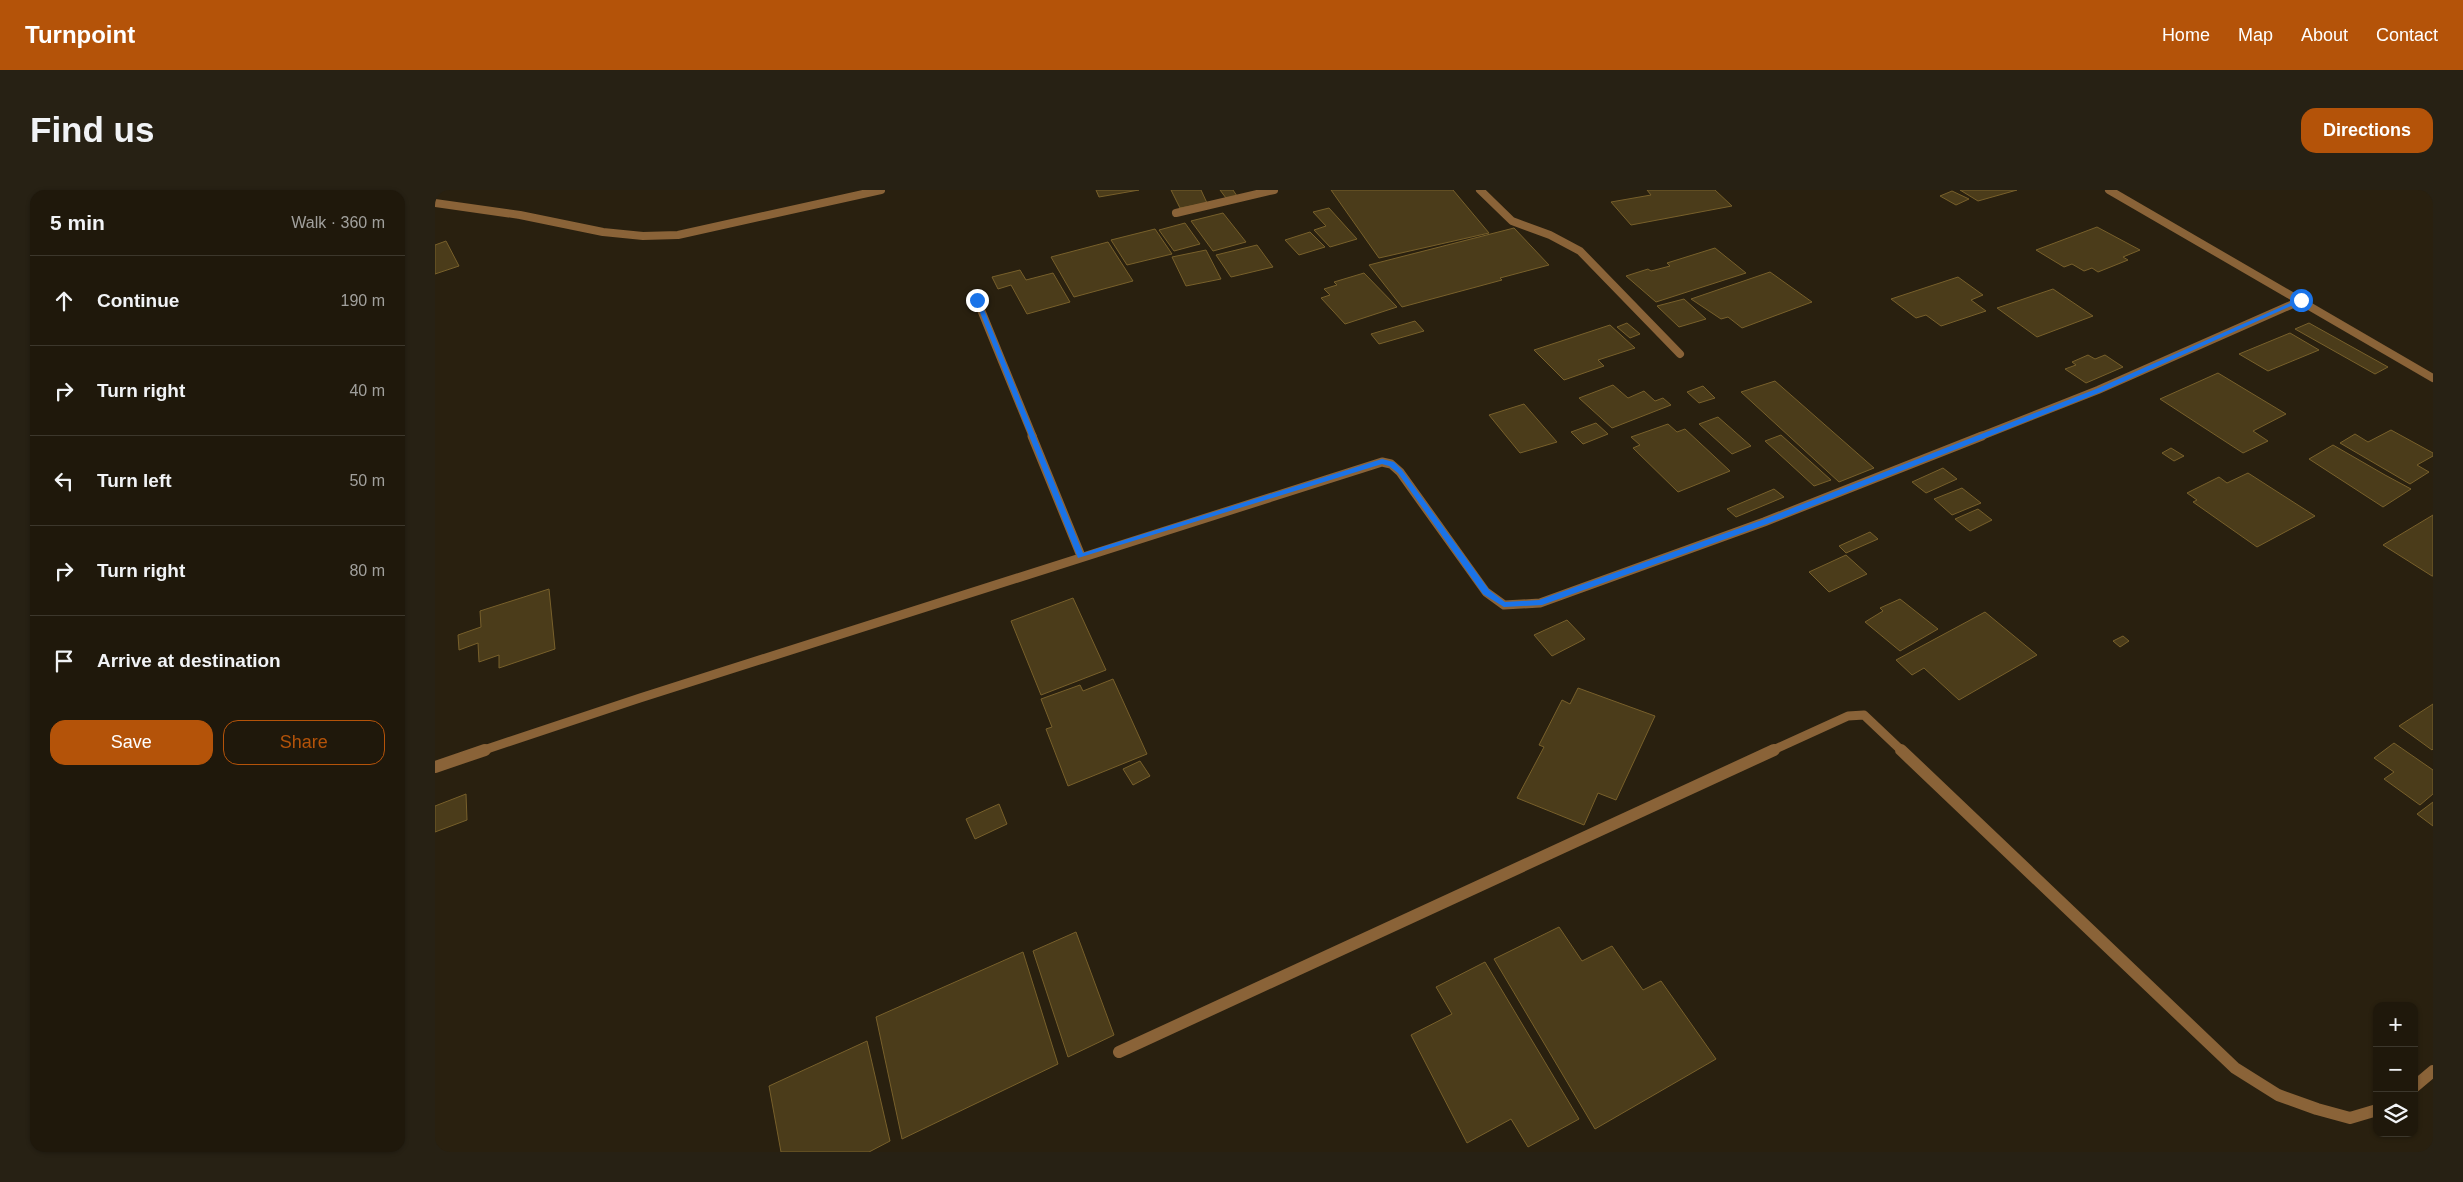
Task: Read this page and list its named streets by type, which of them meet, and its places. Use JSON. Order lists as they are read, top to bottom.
{
  "page": {
    "header": "Turnpoint",
    "nav": [
      "Home",
      "Map",
      "About",
      "Contact"
    ],
    "buttons": [
      "Directions",
      ["Save", "Share"]
    ],
    "title": "Find us",
    "heading": ["5 min", "Walk · 360 m"],
    "list": [
      ["Continue", "190 m"],
      ["Turn right", "40 m"],
      ["Turn left", "50 m"],
      ["Turn right", "80 m"],
      "Arrive at destination"
    ],
    "map_buttons": ["+", "−"]
  }
}
